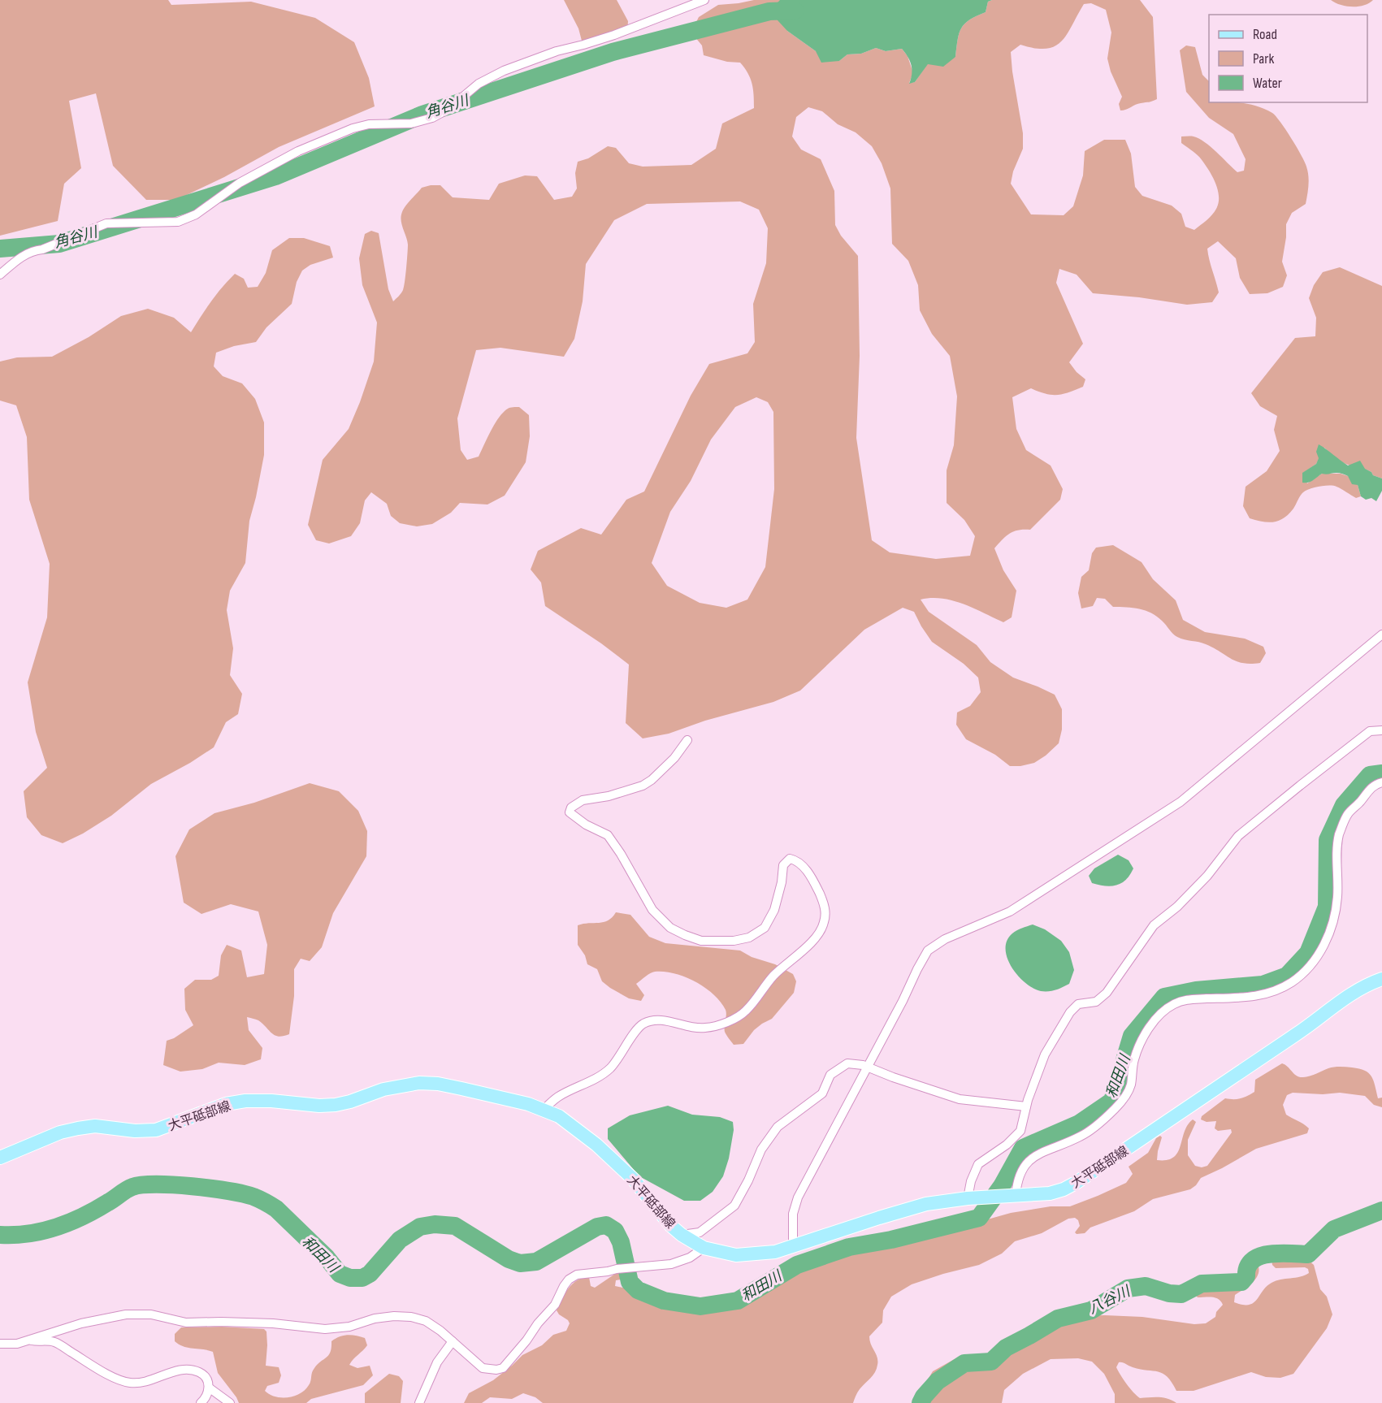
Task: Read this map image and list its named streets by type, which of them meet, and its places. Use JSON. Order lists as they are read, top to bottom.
{
  "streets": {
    "main road": ["大平砥部線"]
  },
  "water": ["角谷川", "和田川", "八谷川"],
  "legend": ["Road", "Park", "Water"]
}
